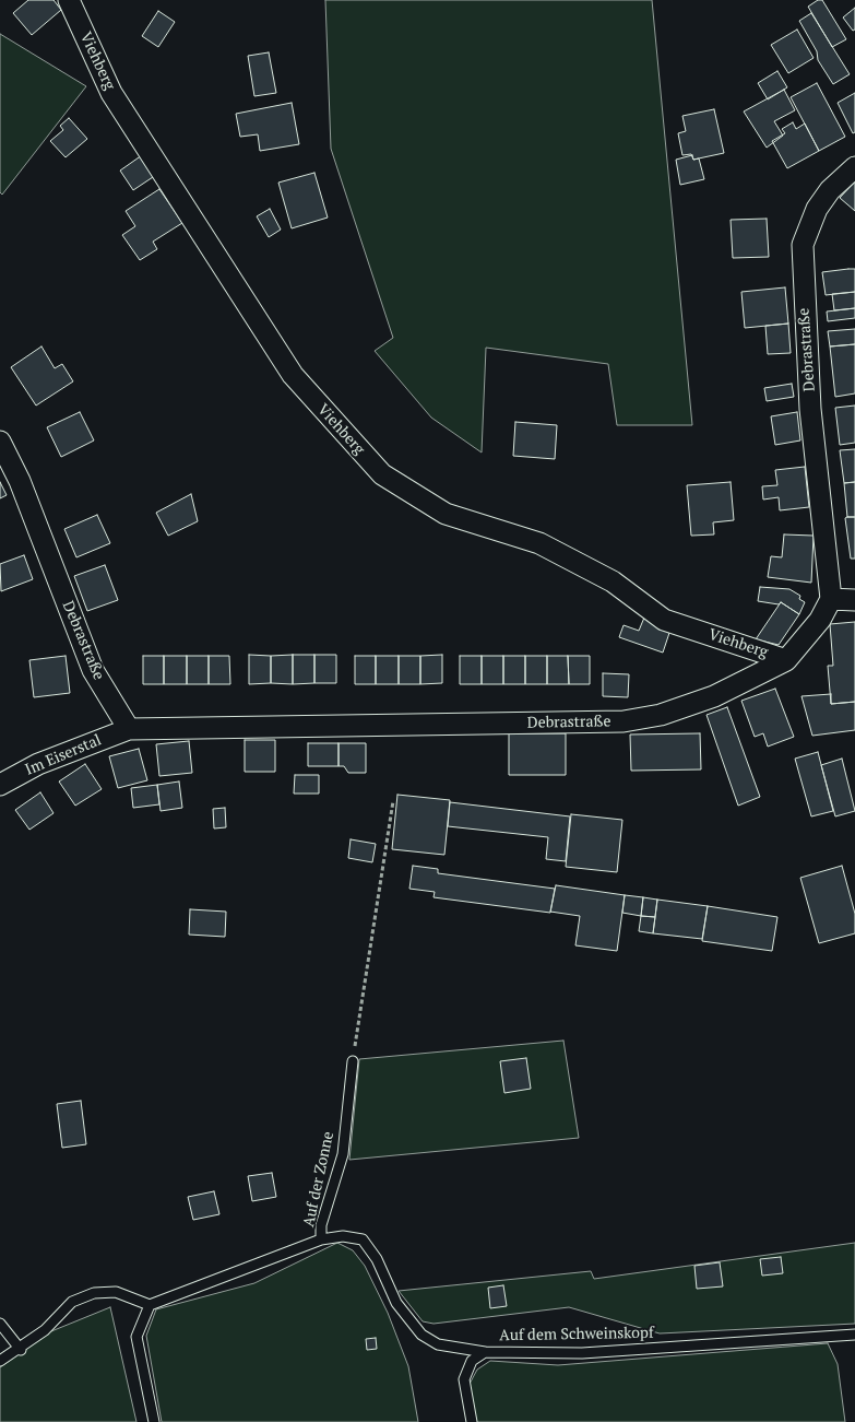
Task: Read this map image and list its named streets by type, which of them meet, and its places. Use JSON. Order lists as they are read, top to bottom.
{
  "streets": {
    "street": ["Viehberg", "Debrastraße", "Im Eiserstal"],
    "lane": ["Auf der Zonne", "Auf dem Schweinskopf"]
  },
  "crossings": [
    ["Viehberg", "Debrastraße"],
    ["Debrastraße", "Im Eiserstal"],
    ["Auf der Zonne", "Auf dem Schweinskopf"]
  ]
}
